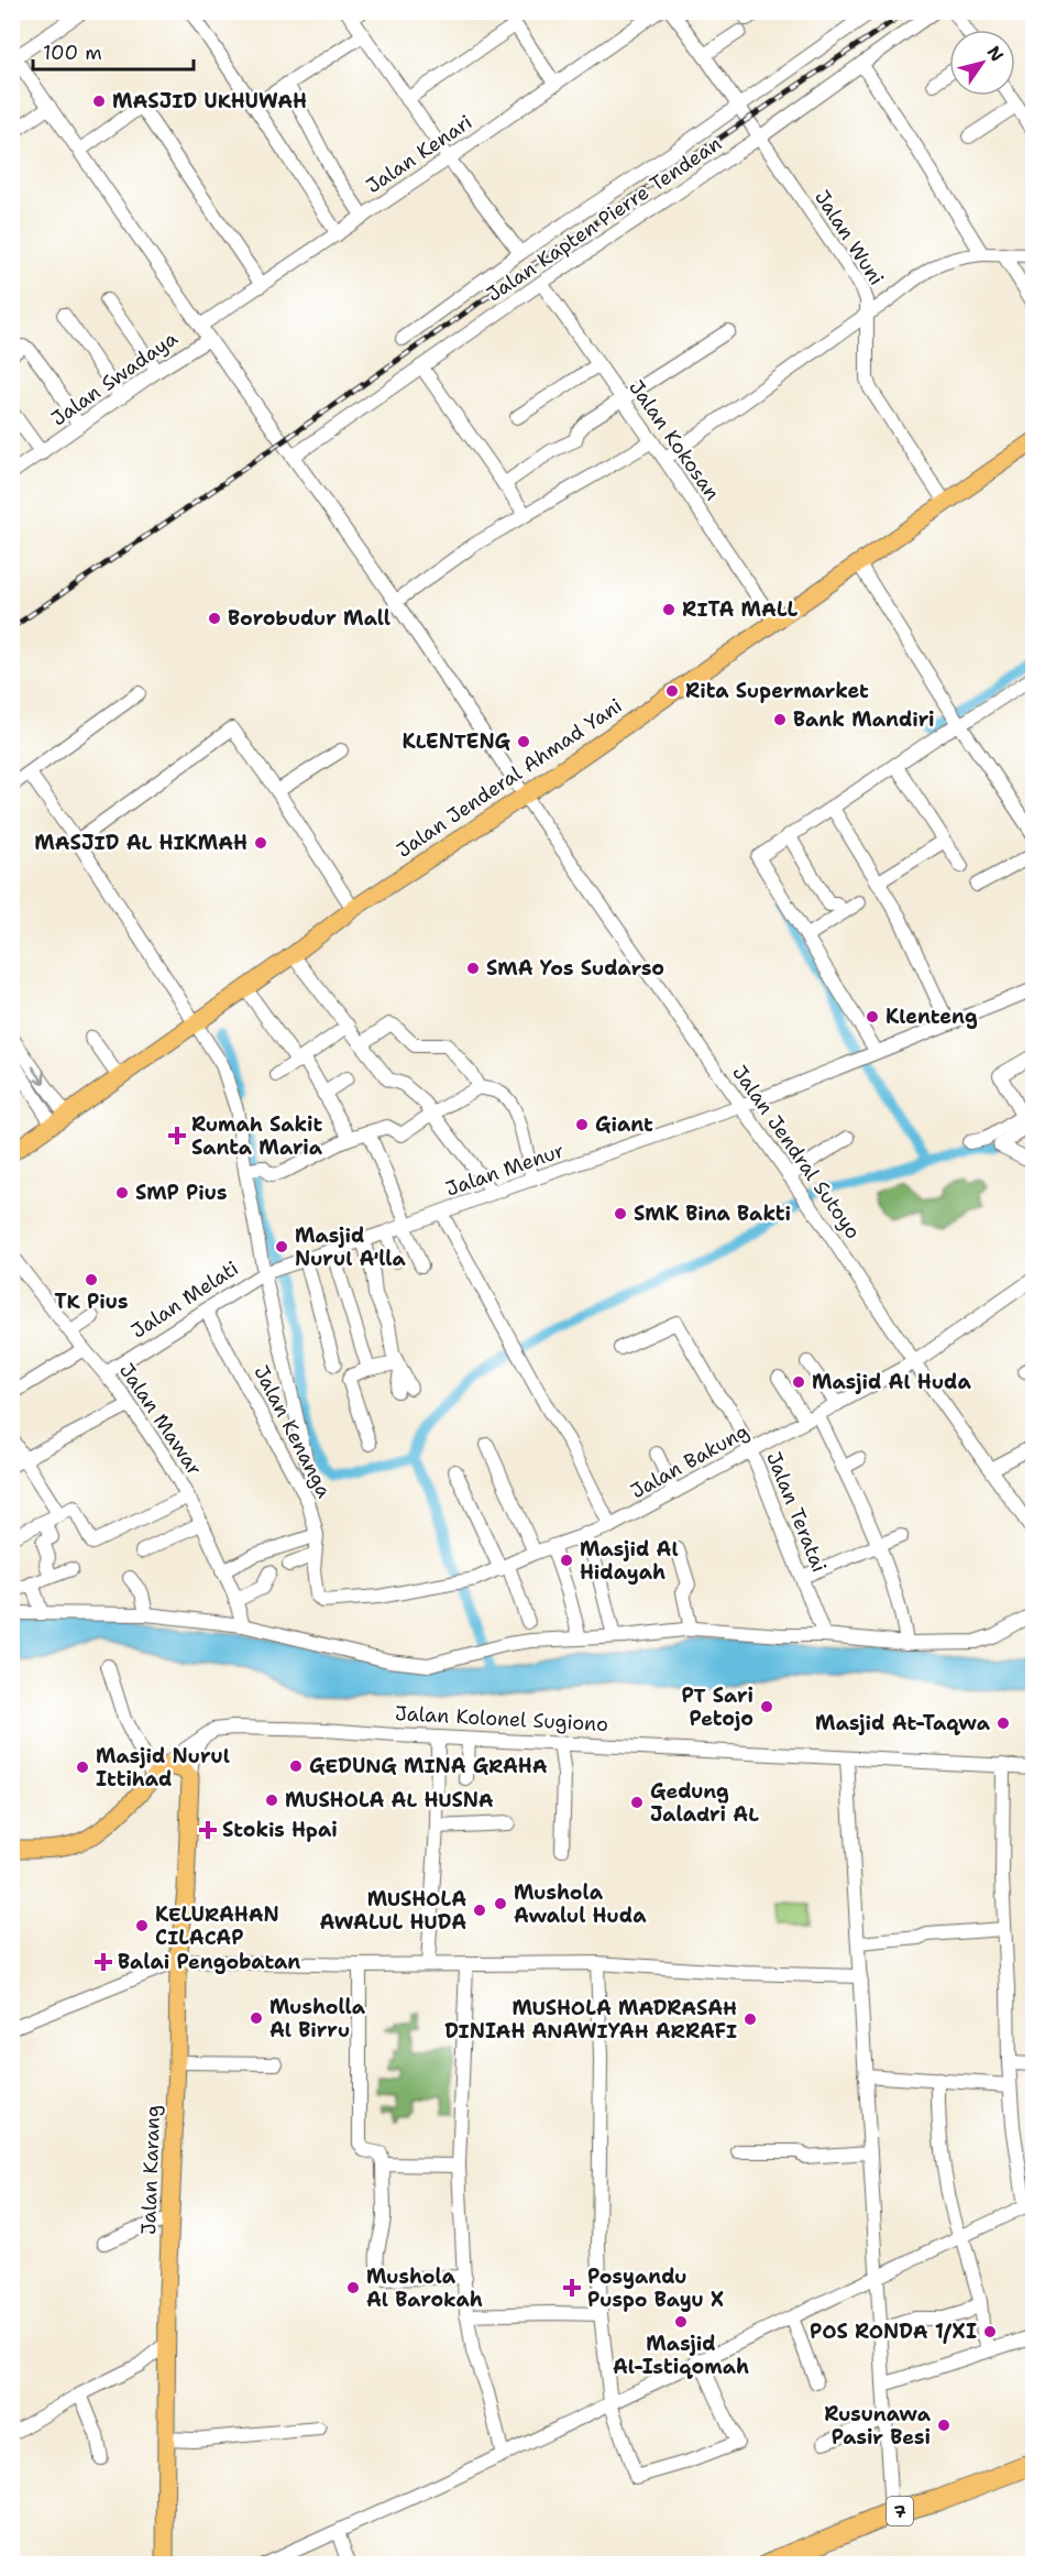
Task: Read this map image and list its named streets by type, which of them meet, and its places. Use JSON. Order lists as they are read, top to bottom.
{
  "streets": {
    "highway": ["7"],
    "main road": ["Jalan Jenderal Ahmad Yani", "Jalan Kolonel Sugiono", "Jalan Karang"],
    "street": [
      "Jalan Kenari",
      "Jalan Kapten Pierre Tendean",
      "Jalan Wuni",
      "Jalan Swadaya",
      "Jalan Kokosan",
      "Jalan Jendral Sutoyo",
      "Jalan Menur",
      "Jalan Melati",
      "Jalan Mawar",
      "Jalan Kenanga",
      "Jalan Bakung",
      "Jalan Teratai"
    ]
  },
  "crossings": [
    ["Jalan Kenari", "Jalan Jendral Sutoyo"],
    ["Jalan Kapten Pierre Tendean", "Jalan Wuni"],
    ["Jalan Kapten Pierre Tendean", "Jalan Kokosan"],
    ["Jalan Kapten Pierre Tendean", "Jalan Jendral Sutoyo"],
    ["Jalan Wuni", "Jalan Jenderal Ahmad Yani"],
    ["Jalan Swadaya", "Jalan Jendral Sutoyo"],
    ["Jalan Kokosan", "Jalan Jenderal Ahmad Yani"],
    ["Jalan Jenderal Ahmad Yani", "Jalan Jendral Sutoyo"],
    ["Jalan Jenderal Ahmad Yani", "Jalan Melati"],
    ["Jalan Jendral Sutoyo", "Jalan Menur"],
    ["Jalan Jendral Sutoyo", "Jalan Bakung"],
    ["Jalan Menur", "Jalan Melati"],
    ["Jalan Melati", "Jalan Mawar"],
    ["Jalan Melati", "Jalan Kenanga"],
    ["Jalan Kenanga", "Jalan Bakung"],
    ["Jalan Bakung", "Jalan Teratai"]
  ],
  "places": {
    "other": [
      "MASJID UKHUWAH",
      "RITA MALL",
      "Borobudur Mall",
      "Rita Supermarket",
      "Bank Mandiri",
      "KLENTENG",
      "MASJID AL HIKMAH",
      "SMA Yos Sudarso",
      "Klenteng",
      "Giant",
      "SMP Pius",
      "SMK Bina Bakti",
      "Masjid Nurul A'lla",
      "TK Pius",
      "Masjid Al Huda",
      "Masjid Al Hidayah",
      "PT Sari Petojo",
      "Masjid At-Taqwa",
      "GEDUNG MINA GRAHA",
      "Masjid Nurul Ittihad",
      "MUSHOLA AL HUSNA",
      "Gedung Jaladri AL",
      "Mushola Awalul Huda",
      "MUSHOLA AWALUL HUDA",
      "KELURAHAN CILACAP",
      "Musholla Al Birru",
      "MUSHOLA MADRASAH DINIAH ANAWIYAH ARRAFI",
      "Mushola Al Barokah",
      "Masjid Al-Istiqomah",
      "POS RONDA 1/XI",
      "Rusunawa Pasir Besi"
    ],
    "health": [
      "Rumah Sakit Santa Maria",
      "Stokis Hpai",
      "Balai Pengobatan",
      "Posyandu Puspo Bayu X"
    ]
  },
  "scale_bar": "100 m",
  "north": "top right"
}
